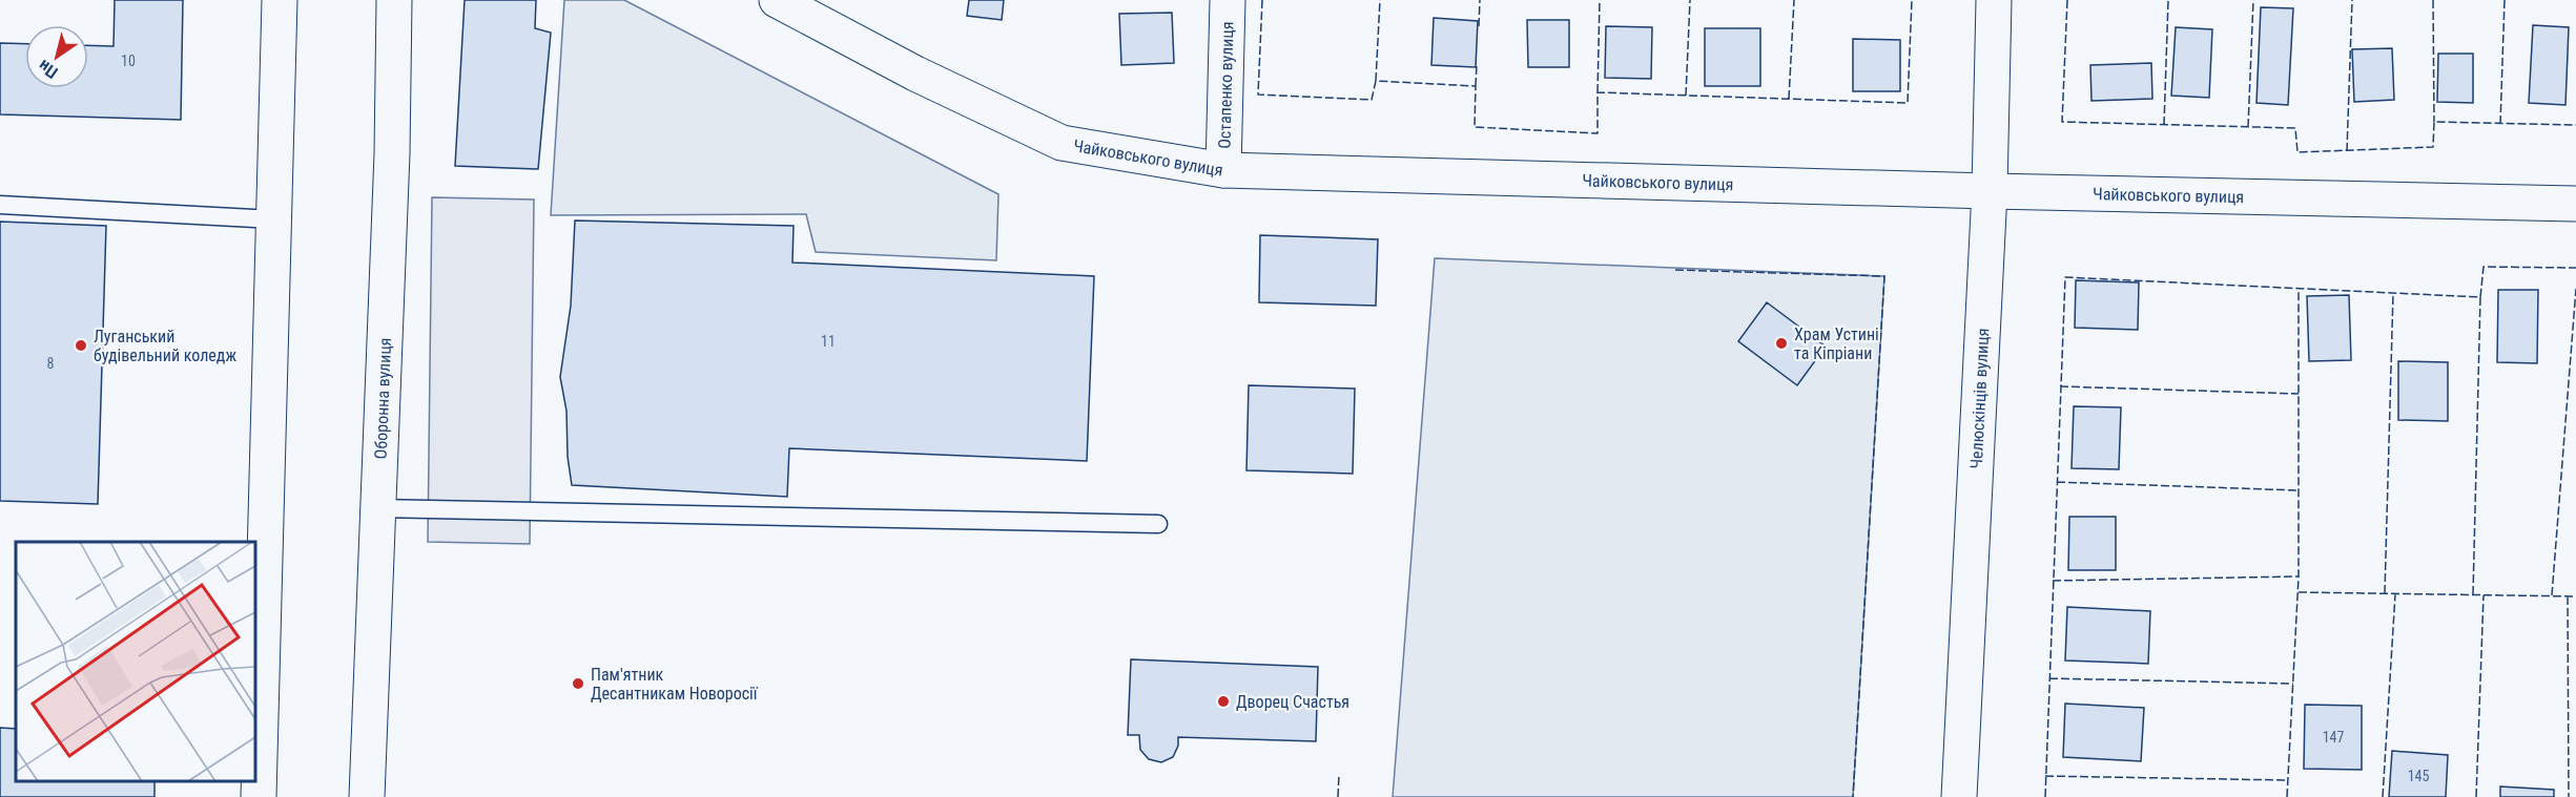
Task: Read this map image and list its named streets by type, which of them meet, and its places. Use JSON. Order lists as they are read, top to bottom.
{
  "streets": {
    "street": [
      "Остапенко вулиця",
      "Чайковського вулиця",
      "Оборонна вулиця",
      "Челюскінців вулиця"
    ]
  },
  "crossings": [
    ["Остапенко вулиця", "Чайковського вулиця"],
    ["Чайковського вулиця", "Челюскінців вулиця"]
  ],
  "places": [
    "Храм Устині та Кіпріани",
    "Луганський будівельний коледж",
    "Пам'ятник Десантникам Новоросії",
    "Дворец Счастья"
  ],
  "house_numbers": [
    "10",
    "11",
    "8",
    "147",
    "145"
  ],
  "north": "bottom left"
}
